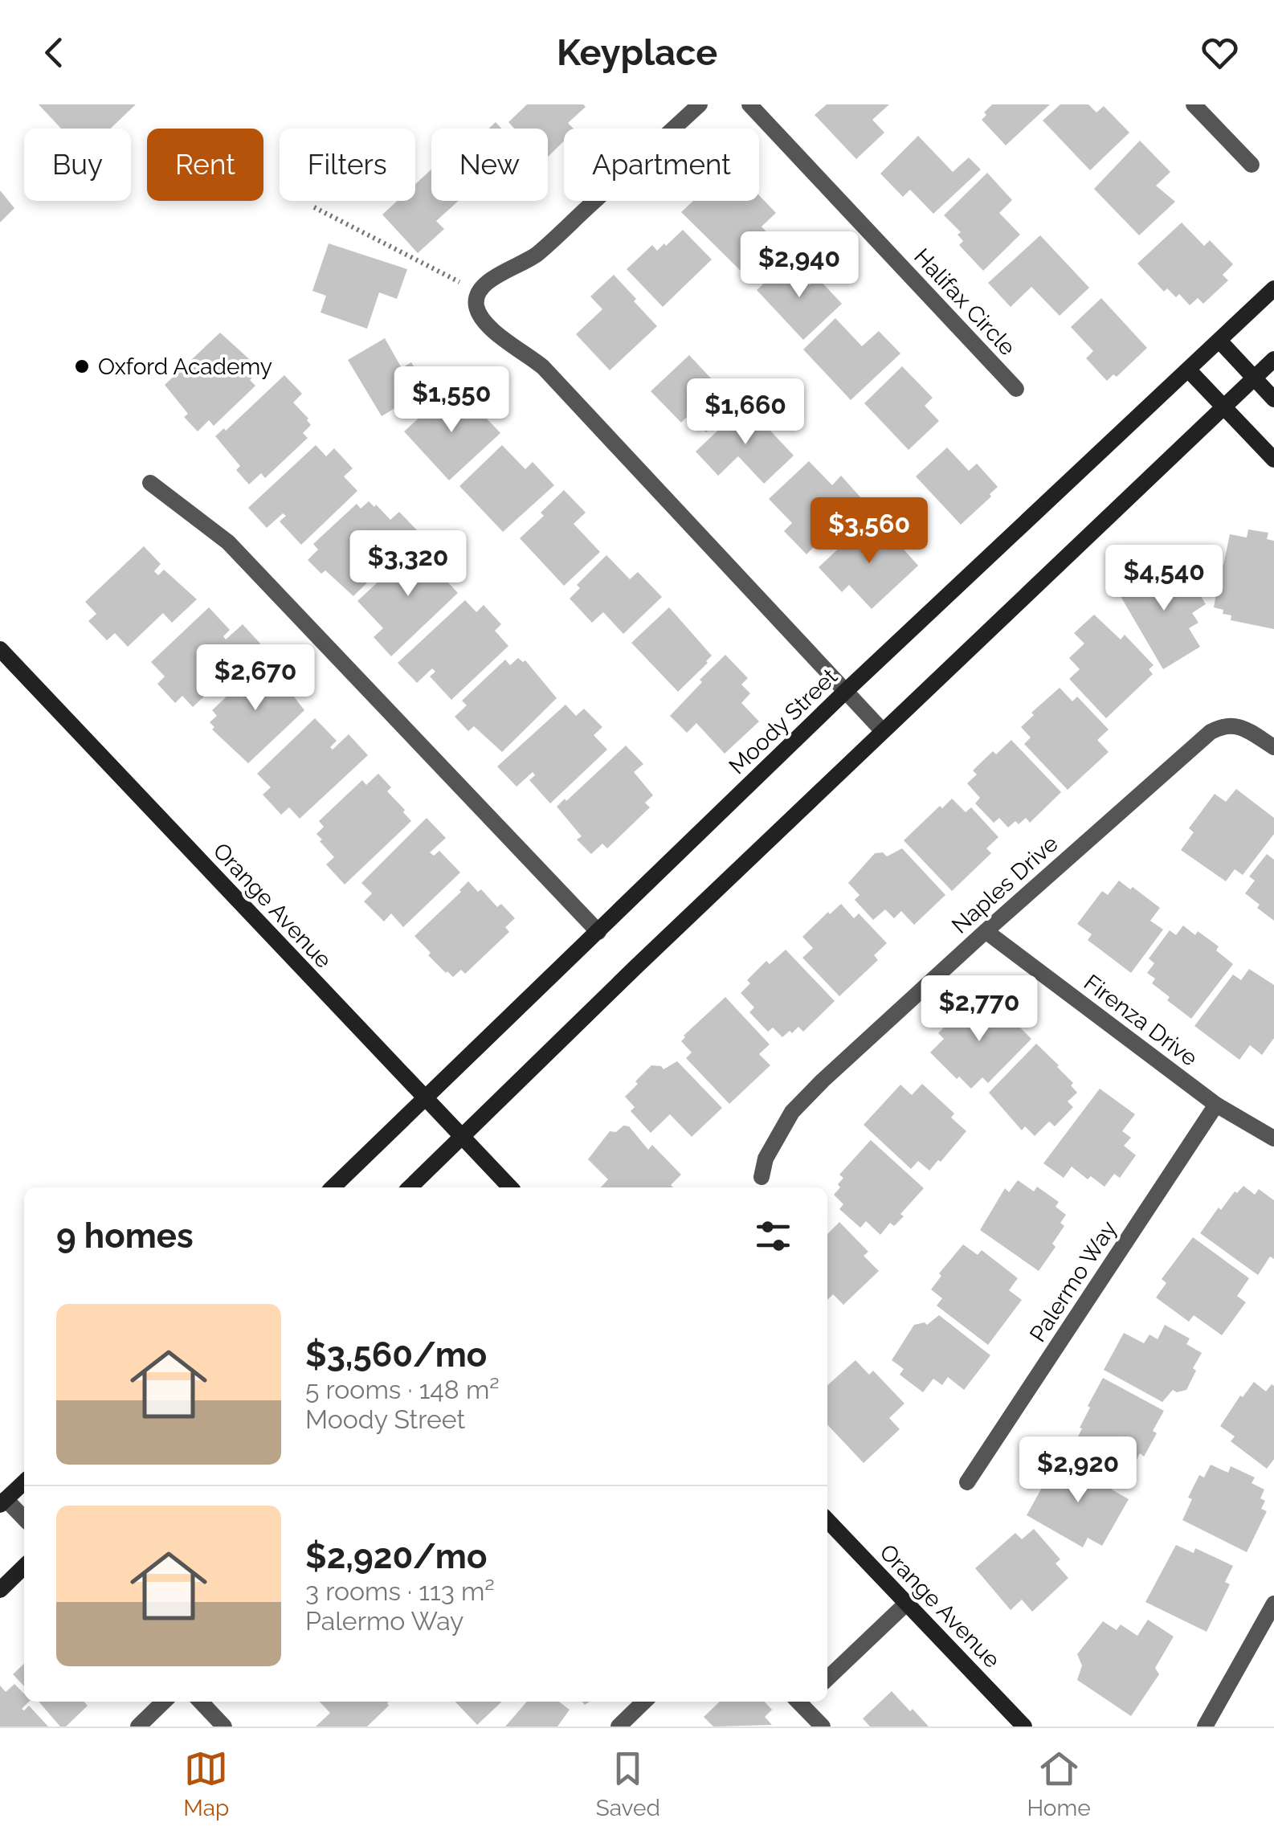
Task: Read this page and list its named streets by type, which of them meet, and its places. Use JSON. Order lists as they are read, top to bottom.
{
  "streets": {
    "main road": ["Moody Street", "Orange Avenue"],
    "street": [
      "Halifax Circle",
      "Naples Drive",
      "Firenza Drive",
      "Palermo Way"
    ]
  },
  "crossings": [
    ["Moody Street", "Orange Avenue"],
    ["Naples Drive", "Firenza Drive"],
    ["Firenza Drive", "Palermo Way"]
  ],
  "places": ["Oxford Academy"],
  "page": {
    "header": "Keyplace",
    "chip": [
      "Buy",
      "Rent",
      "Filters",
      "New",
      "Apartment"
    ],
    "price": [
      "$2,940",
      "$1,550",
      "$1,660",
      "$3,560",
      "$3,320",
      "$4,540",
      "$2,670",
      "$2,770",
      "$2,920"
    ],
    "heading": "9 homes",
    "list": [
      {
        "name": "$3,560/mo",
        "note": "5 rooms · 148 m² · Moody Street"
      },
      {
        "name": "$2,920/mo",
        "note": "3 rooms · 113 m² · Palermo Way"
      }
    ],
    "tabs": ["Map", "Saved", "Home"]
  }
}
